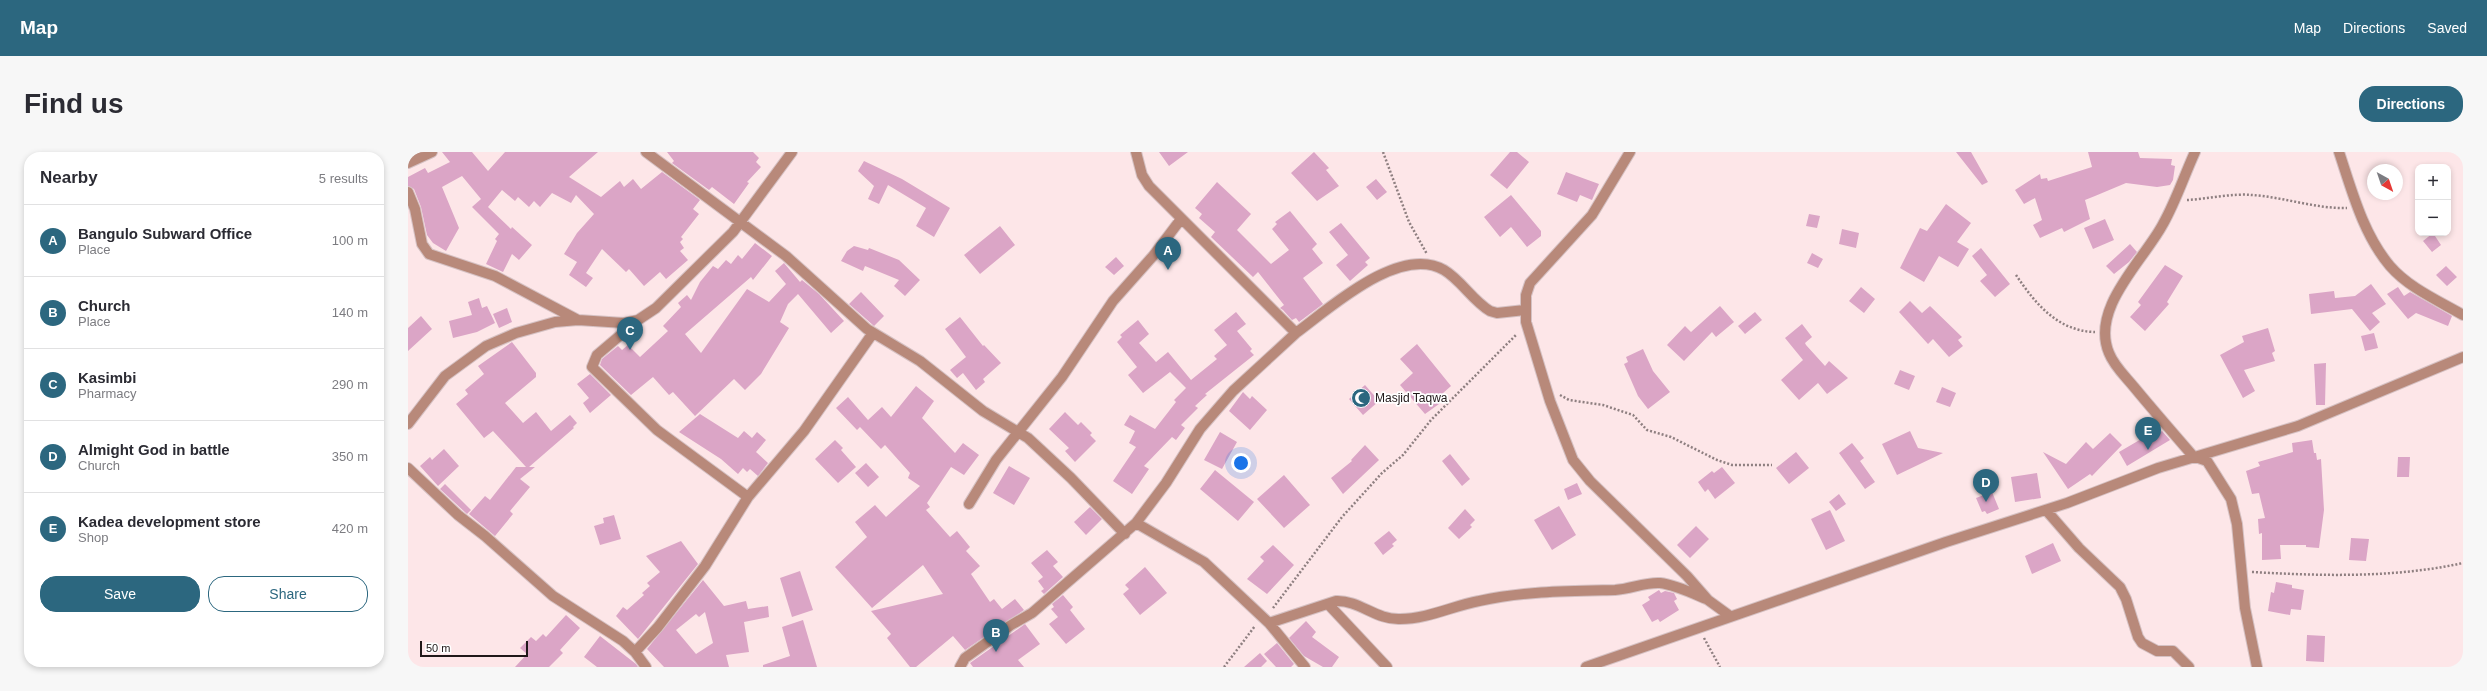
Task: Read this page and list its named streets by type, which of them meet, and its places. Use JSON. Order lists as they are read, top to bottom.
{
  "places": {
    "mosque": ["Masjid Taqwa"]
  },
  "scale_bar": "50 m",
  "north": "bottom right",
  "page": {
    "header": "Map",
    "nav": ["Map", "Directions", "Saved"],
    "buttons": [
      "Directions",
      ["Save", "Share"]
    ],
    "title": "Find us",
    "heading": ["Nearby", "5 results"],
    "map_buttons": ["+", "−"],
    "list": [
      {
        "mark": "A",
        "name": "Bangulo Subward Office",
        "note": "Place",
        "value": "100 m"
      },
      {
        "mark": "B",
        "name": "Church",
        "note": "Place",
        "value": "140 m"
      },
      {
        "mark": "C",
        "name": "Kasimbi",
        "note": "Pharmacy",
        "value": "290 m"
      },
      {
        "mark": "D",
        "name": "Almight God in battle",
        "note": "Church",
        "value": "350 m"
      },
      {
        "mark": "E",
        "name": "Kadea development store",
        "note": "Shop",
        "value": "420 m"
      }
    ],
    "pins": [
      "A",
      "C",
      "E",
      "D",
      "B"
    ],
    "scale": "50 m"
  }
}
